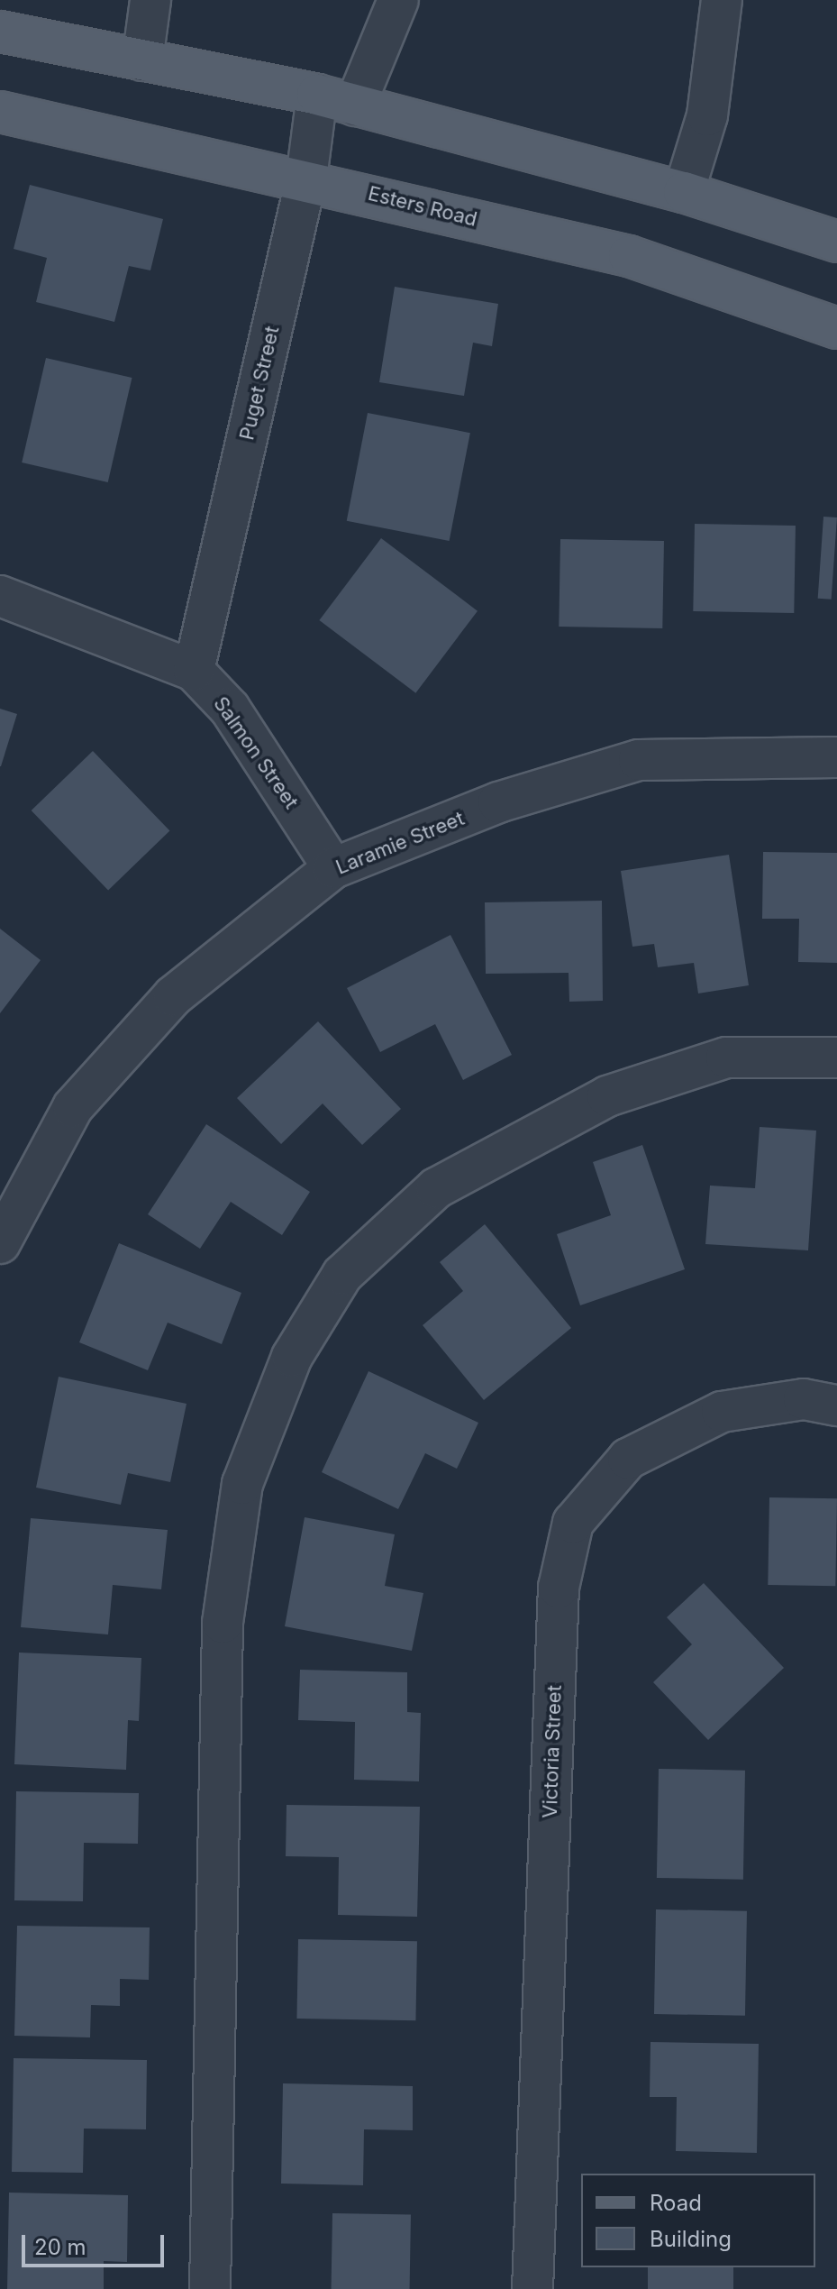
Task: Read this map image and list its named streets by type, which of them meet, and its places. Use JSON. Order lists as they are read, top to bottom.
{
  "streets": {
    "main road": ["Esters Road"],
    "street": [
      "Puget Street",
      "Salmon Street",
      "Laramie Street",
      "Victoria Street"
    ]
  },
  "crossings": [
    ["Esters Road", "Puget Street"],
    ["Puget Street", "Salmon Street"],
    ["Salmon Street", "Laramie Street"]
  ],
  "legend": ["Road", "Building"],
  "scale_bar": "20 m"
}
